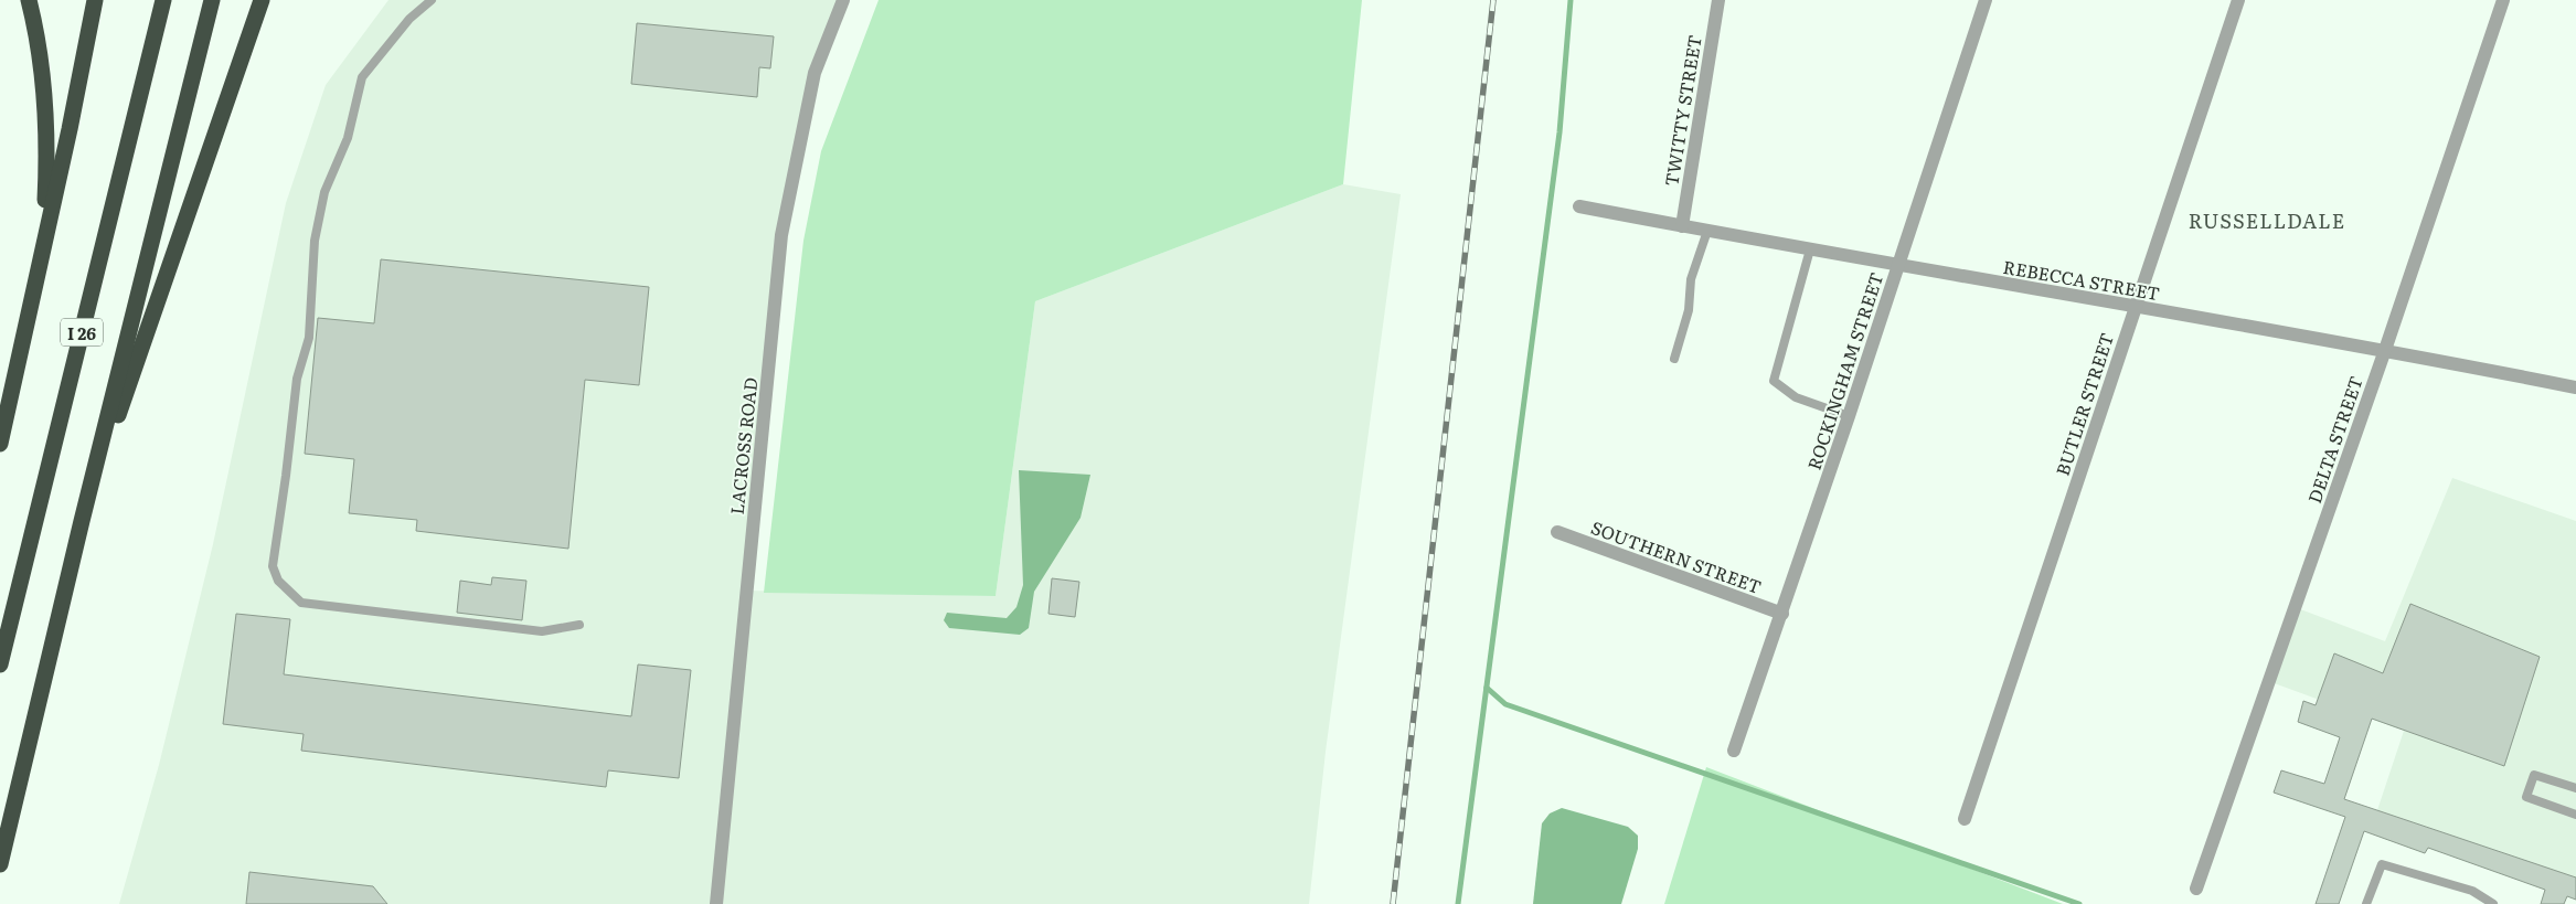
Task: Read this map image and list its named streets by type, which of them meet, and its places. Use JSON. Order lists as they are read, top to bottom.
{
  "streets": {
    "highway": ["I 26"],
    "street": [
      "TWITTY STREET",
      "REBECCA STREET",
      "ROCKINGHAM STREET",
      "BUTLER STREET",
      "DELTA STREET",
      "LACROSS ROAD",
      "SOUTHERN STREET"
    ]
  },
  "crossings": [
    ["TWITTY STREET", "REBECCA STREET"],
    ["REBECCA STREET", "ROCKINGHAM STREET"],
    ["REBECCA STREET", "BUTLER STREET"],
    ["REBECCA STREET", "DELTA STREET"],
    ["ROCKINGHAM STREET", "SOUTHERN STREET"]
  ],
  "districts": ["RUSSELLDALE"]
}
